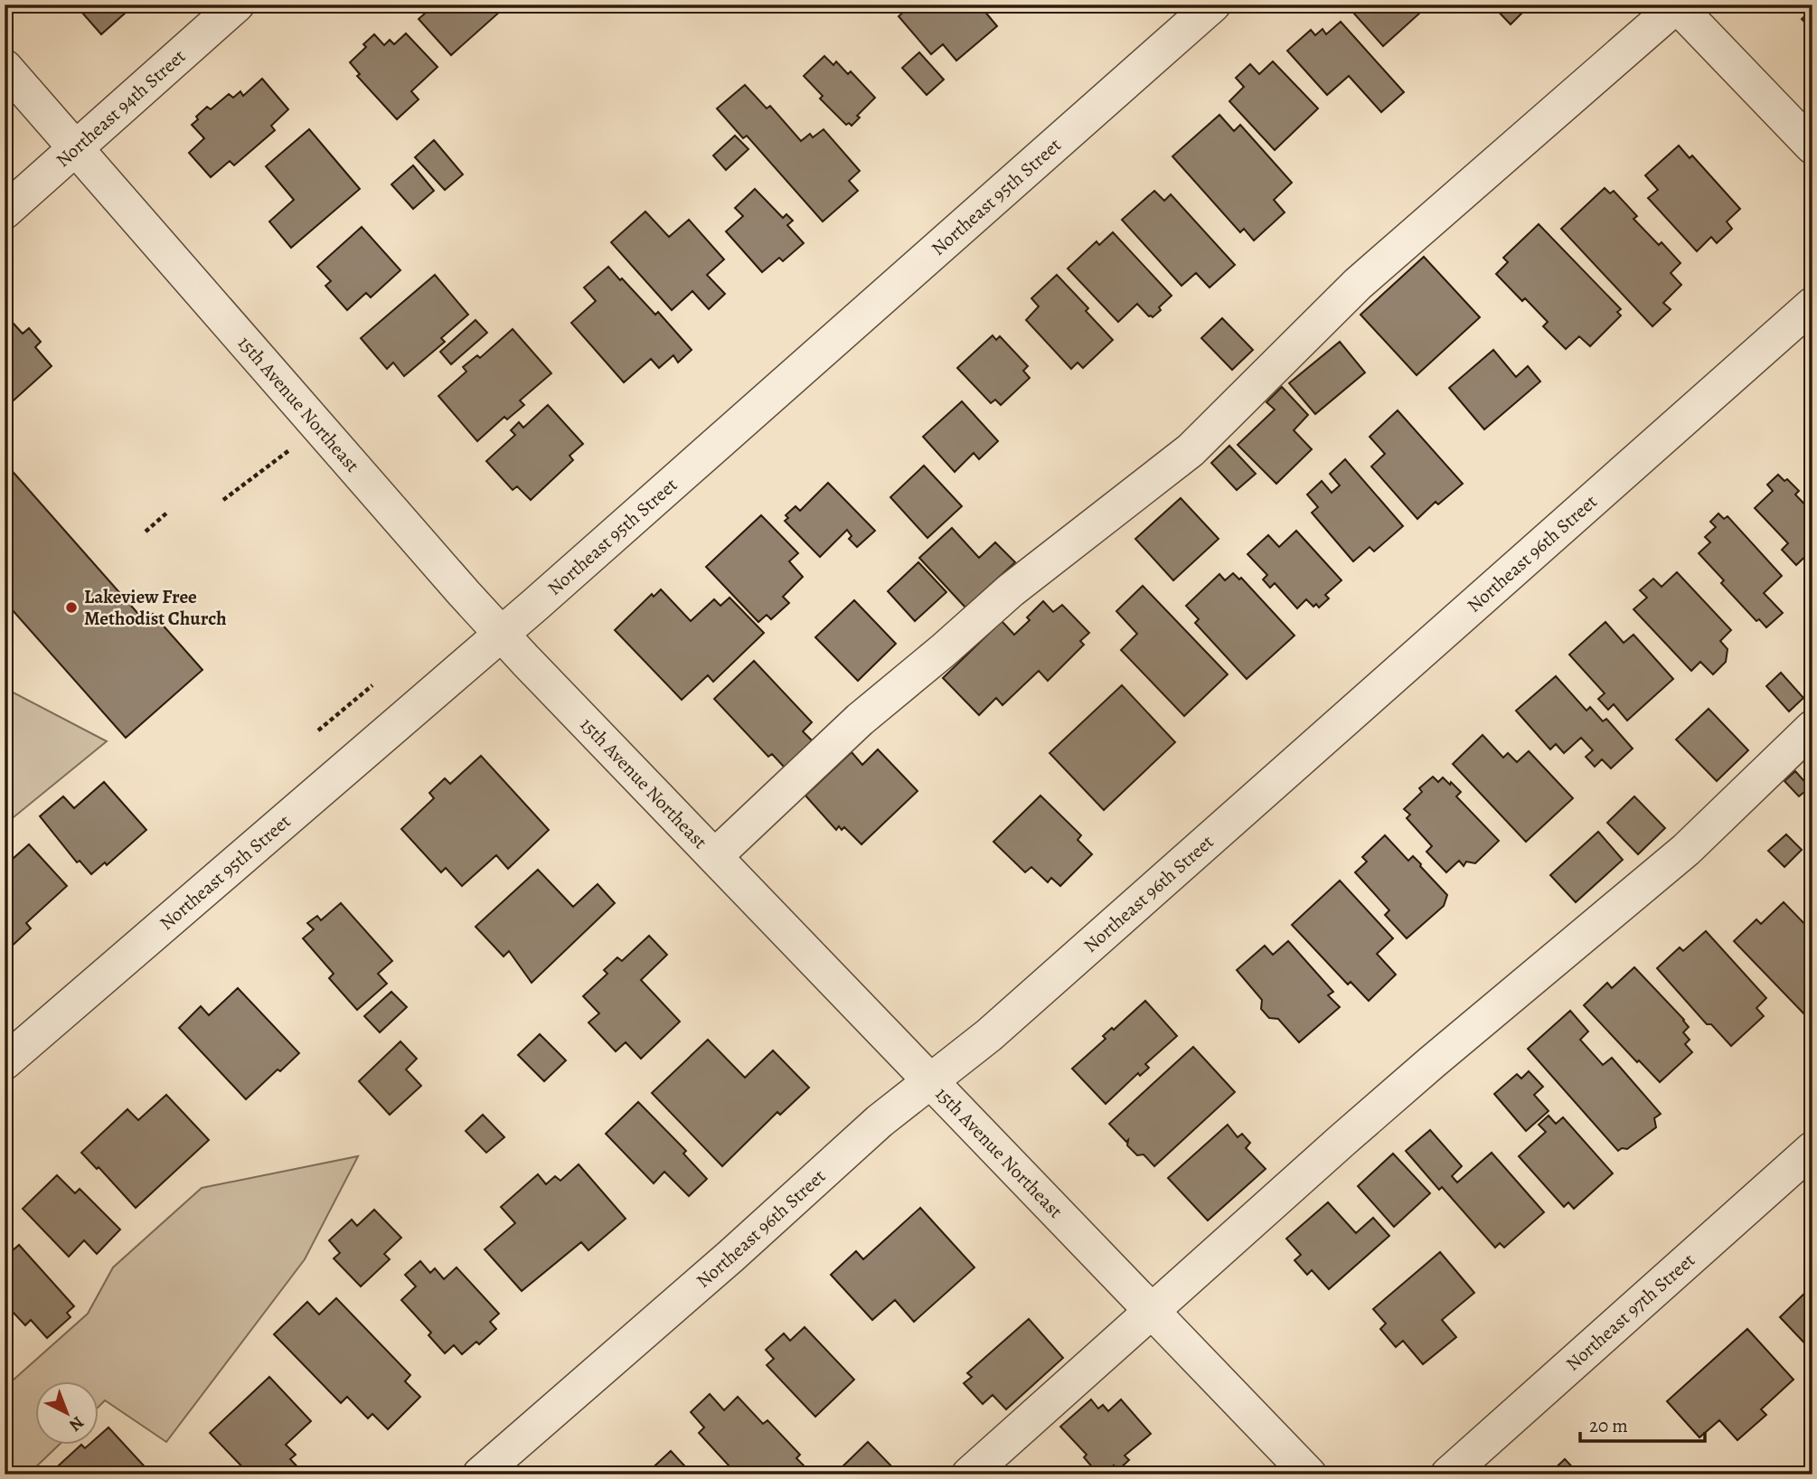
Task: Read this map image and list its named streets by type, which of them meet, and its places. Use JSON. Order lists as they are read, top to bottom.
{
  "streets": {
    "street": [
      "Northeast 94th Street",
      "Northeast 95th Street",
      "15th Avenue Northeast",
      "Northeast 96th Street",
      "Northeast 97th Street"
    ]
  },
  "crossings": [
    ["Northeast 94th Street", "15th Avenue Northeast"],
    ["Northeast 95th Street", "15th Avenue Northeast"],
    ["15th Avenue Northeast", "Northeast 96th Street"]
  ],
  "places": ["Lakeview Free Methodist Church"],
  "scale_bar": "20 m",
  "north": "bottom right"
}
